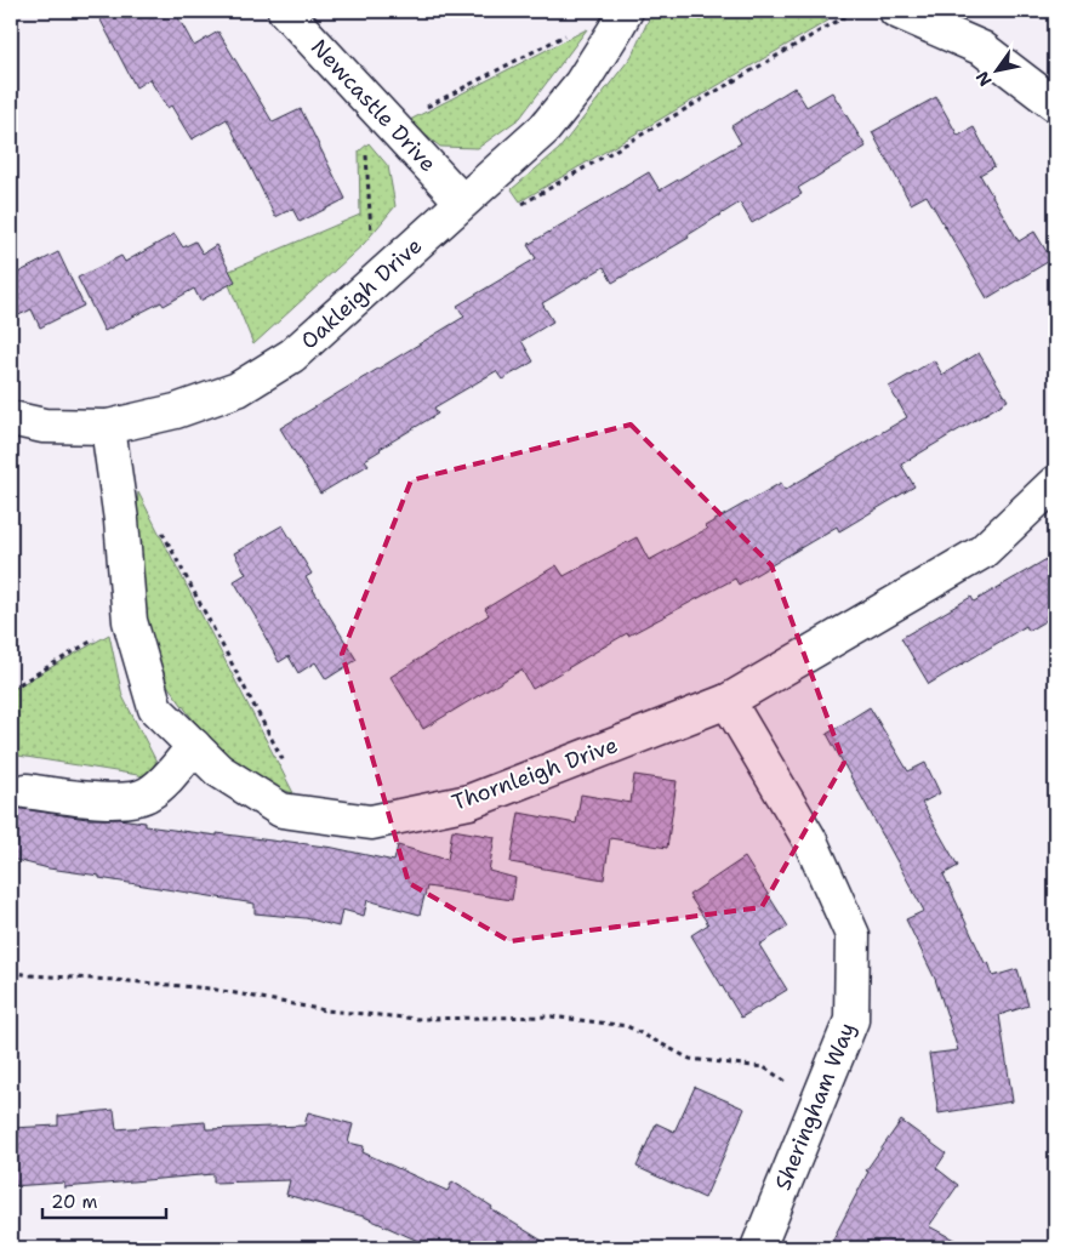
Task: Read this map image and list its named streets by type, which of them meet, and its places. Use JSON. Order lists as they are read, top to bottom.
{
  "streets": {
    "street": [
      "Newcastle Drive",
      "Oakleigh Drive",
      "Thornleigh Drive",
      "Sheringham Way"
    ]
  },
  "crossings": [
    ["Newcastle Drive", "Oakleigh Drive"],
    ["Oakleigh Drive", "Thornleigh Drive"],
    ["Thornleigh Drive", "Sheringham Way"]
  ],
  "scale_bar": "20 m",
  "north": "bottom left"
}
